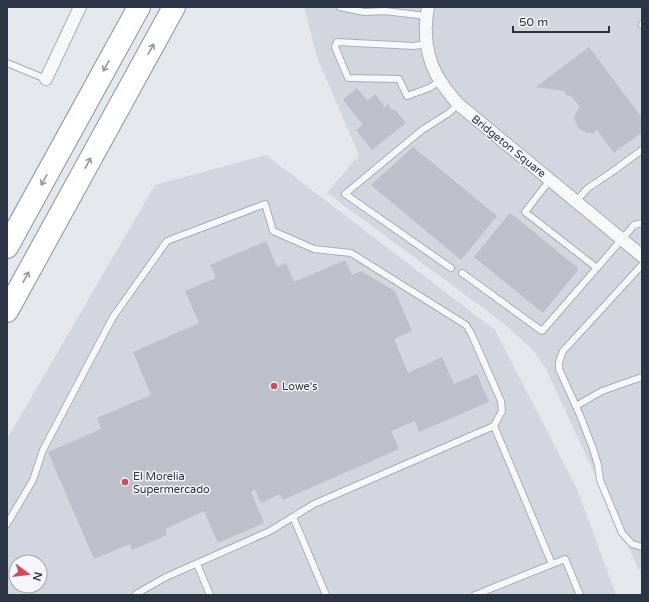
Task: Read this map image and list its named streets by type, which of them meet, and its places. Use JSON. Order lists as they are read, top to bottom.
{
  "streets": {
    "street": ["Bridgeton Square"]
  },
  "places": ["Lowe's", "El Morelia Supermercado"],
  "scale_bar": "50 m",
  "north": "right"
}
